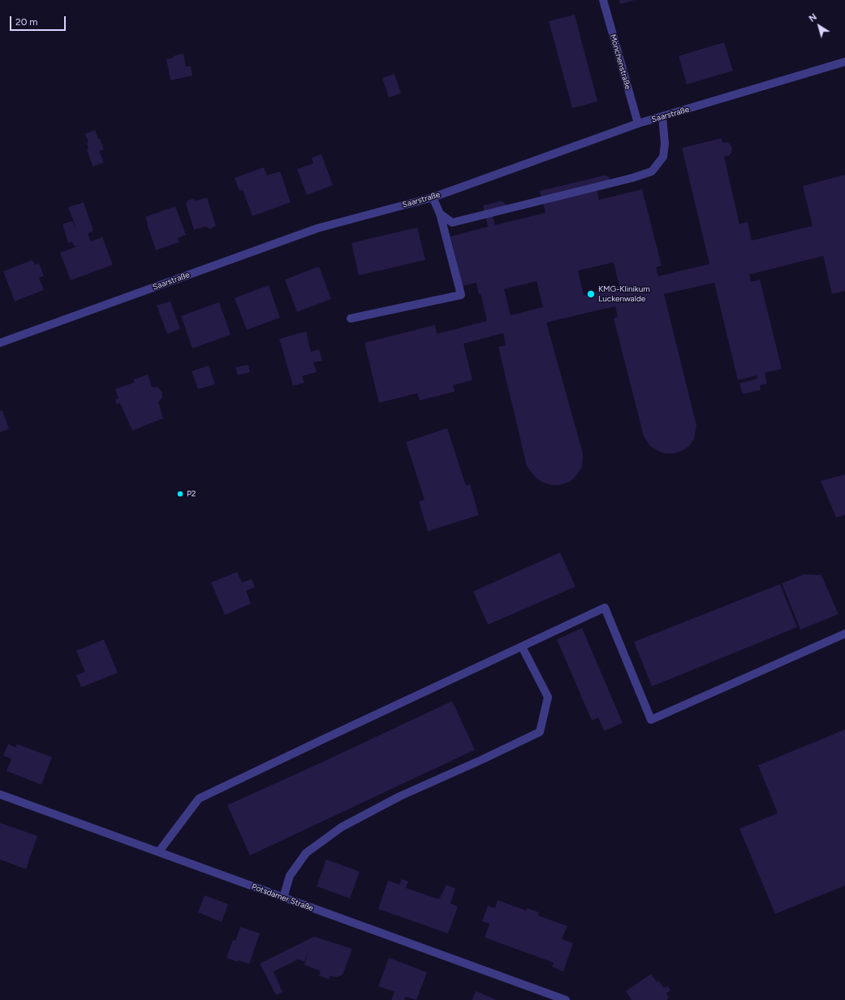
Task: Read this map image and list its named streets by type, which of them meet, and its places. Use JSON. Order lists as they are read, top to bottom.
{
  "streets": {
    "street": ["Mönchenstraße", "Saarstraße", "Potsdamer Straße"]
  },
  "crossings": [
    ["Mönchenstraße", "Saarstraße"]
  ],
  "places": ["KMG-Klinikum Luckenwalde", "P2"],
  "scale_bar": "20 m",
  "north": "top left"
}
